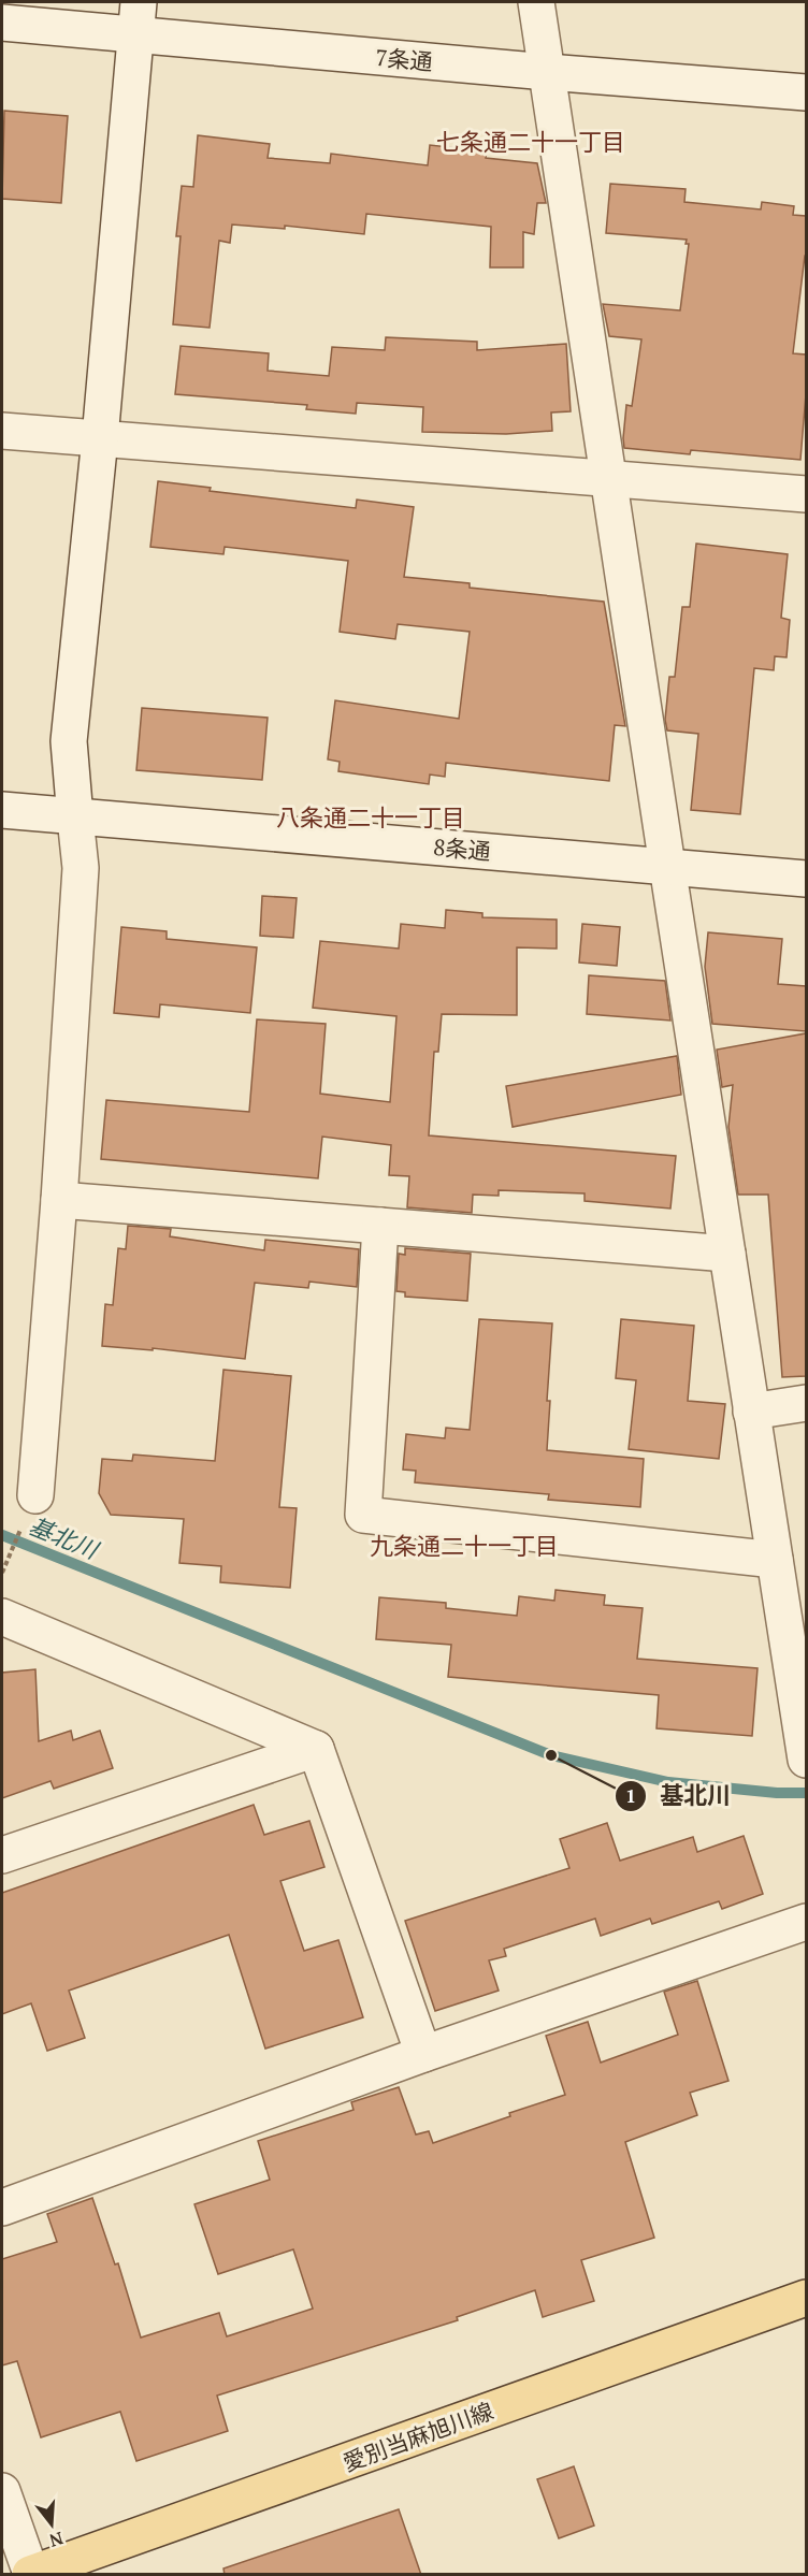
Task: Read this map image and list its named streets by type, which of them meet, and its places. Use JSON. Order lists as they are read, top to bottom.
{
  "streets": {
    "main road": ["愛別当麻旭川線"],
    "street": ["7条通", "8条通"]
  },
  "districts": ["七条通二十一丁目", "八条通二十一丁目", "九条通二十一丁目"],
  "water": ["基北川"],
  "places": ["基北川"],
  "north": "bottom"
}
